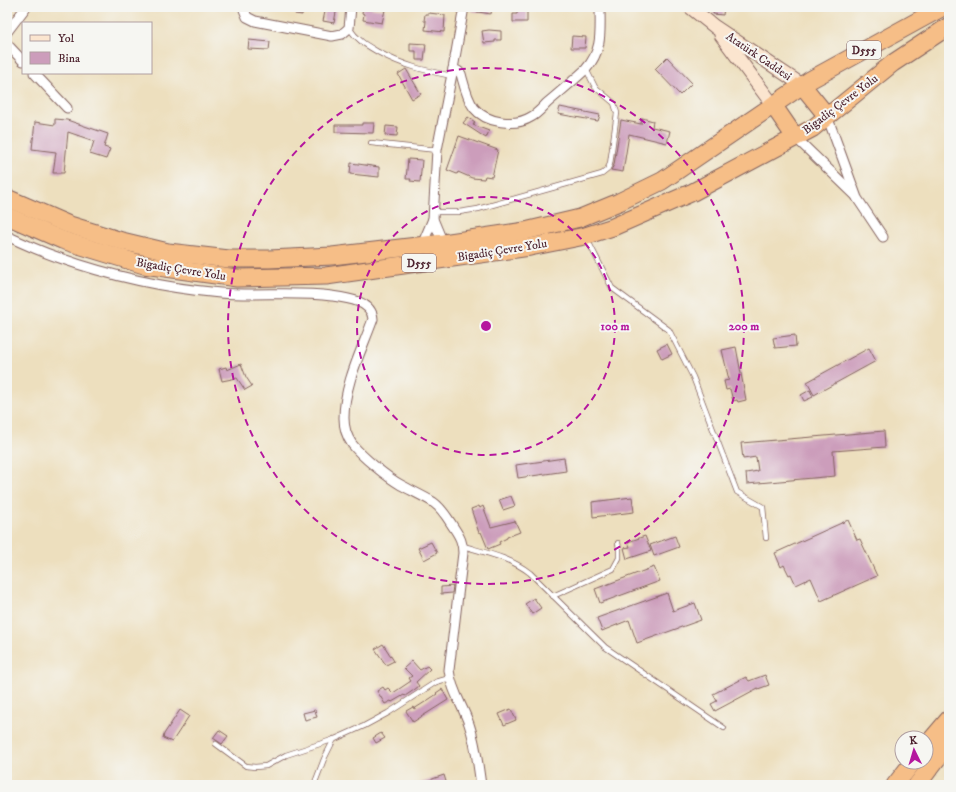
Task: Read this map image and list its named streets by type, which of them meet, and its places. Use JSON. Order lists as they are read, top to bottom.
{
  "streets": {
    "highway": ["D555", "Bigadiç Çevre Yolu"],
    "main road": ["Atatürk Caddesi"]
  },
  "crossings": [
    ["Atatürk Caddesi", "Bigadiç Çevre Yolu"]
  ],
  "legend": ["Yol", "Bina"],
  "north": "top",
  "rings": ["100 m", "200 m"]
}
